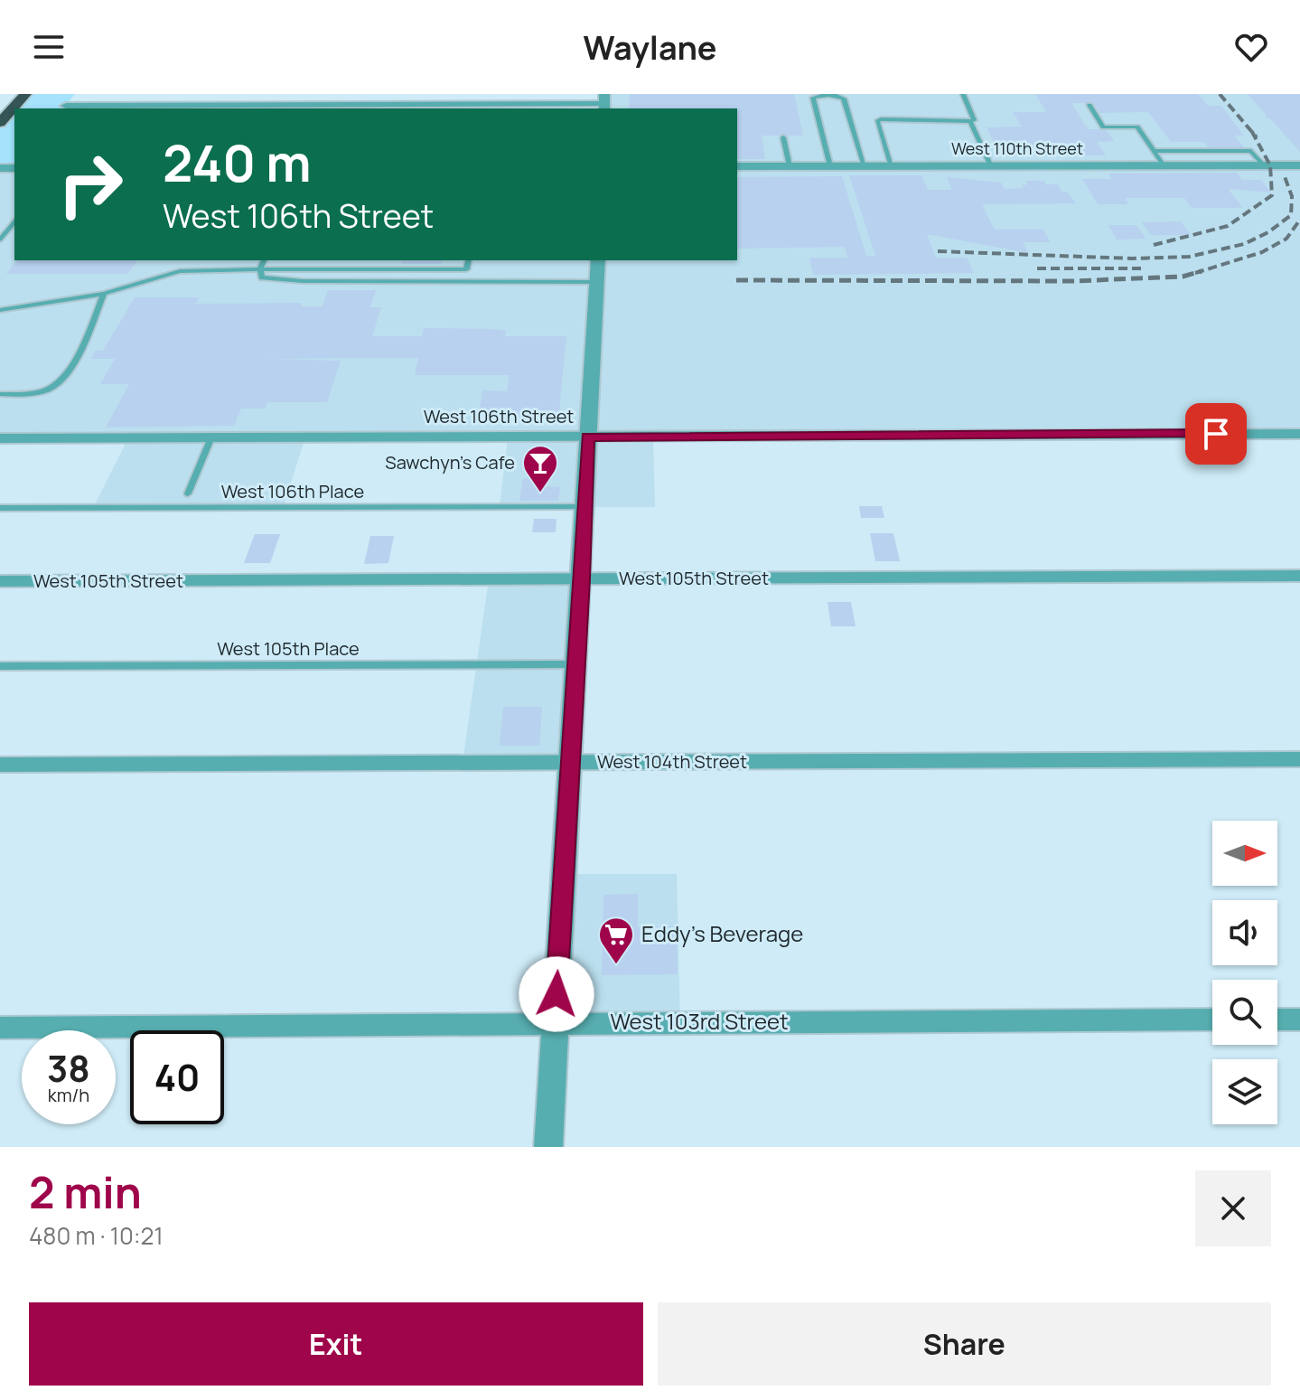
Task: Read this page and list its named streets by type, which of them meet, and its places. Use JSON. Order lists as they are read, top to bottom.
{
  "streets": {
    "street": [
      "West 110th Street",
      "West 106th Street",
      "West 105th Street",
      "West 104th Street",
      "West 103rd Street"
    ],
    "lane": ["West 106th Place", "West 105th Place"]
  },
  "places": {
    "bar": ["Sawchyn's Cafe"],
    "supermarket": ["Eddy's Beverage"]
  },
  "north": "right",
  "page": {
    "header": "Waylane",
    "turn": ["240 m", "West 106th Street"],
    "speed": "38 km/h",
    "limit": "40",
    "heading": ["2 min", "480 m · 10:21"],
    "buttons": ["Exit", "Share"]
  }
}
